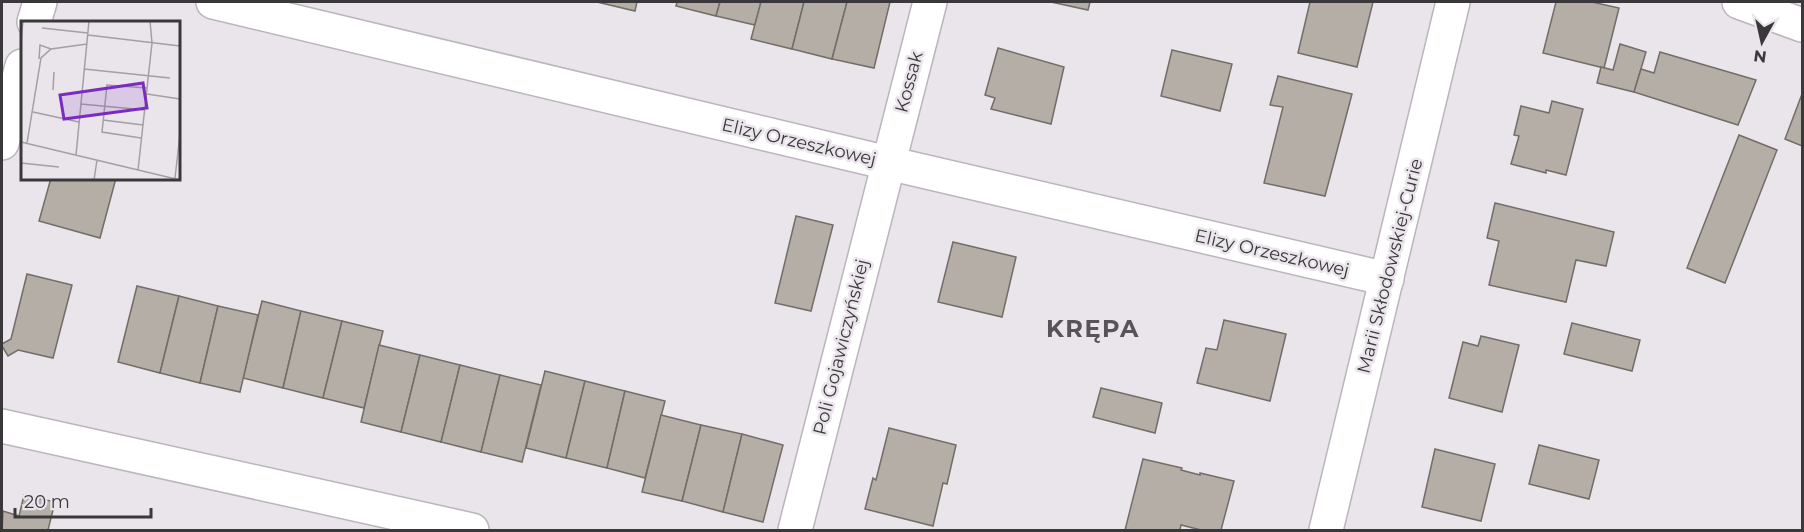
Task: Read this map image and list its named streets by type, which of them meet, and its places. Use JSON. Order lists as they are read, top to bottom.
{
  "streets": {
    "street": [
      "Kossak",
      "Elizy Orzeszkowej",
      "Marii Skłodowskiej-Curie",
      "Poli Gojawiczyńskiej"
    ]
  },
  "crossings": [
    ["Kossak", "Elizy Orzeszkowej"],
    ["Kossak", "Poli Gojawiczyńskiej"],
    ["Elizy Orzeszkowej", "Marii Skłodowskiej-Curie"],
    ["Elizy Orzeszkowej", "Poli Gojawiczyńskiej"]
  ],
  "districts": ["KRĘPA"],
  "scale_bar": "20 m",
  "north": "bottom"
}
